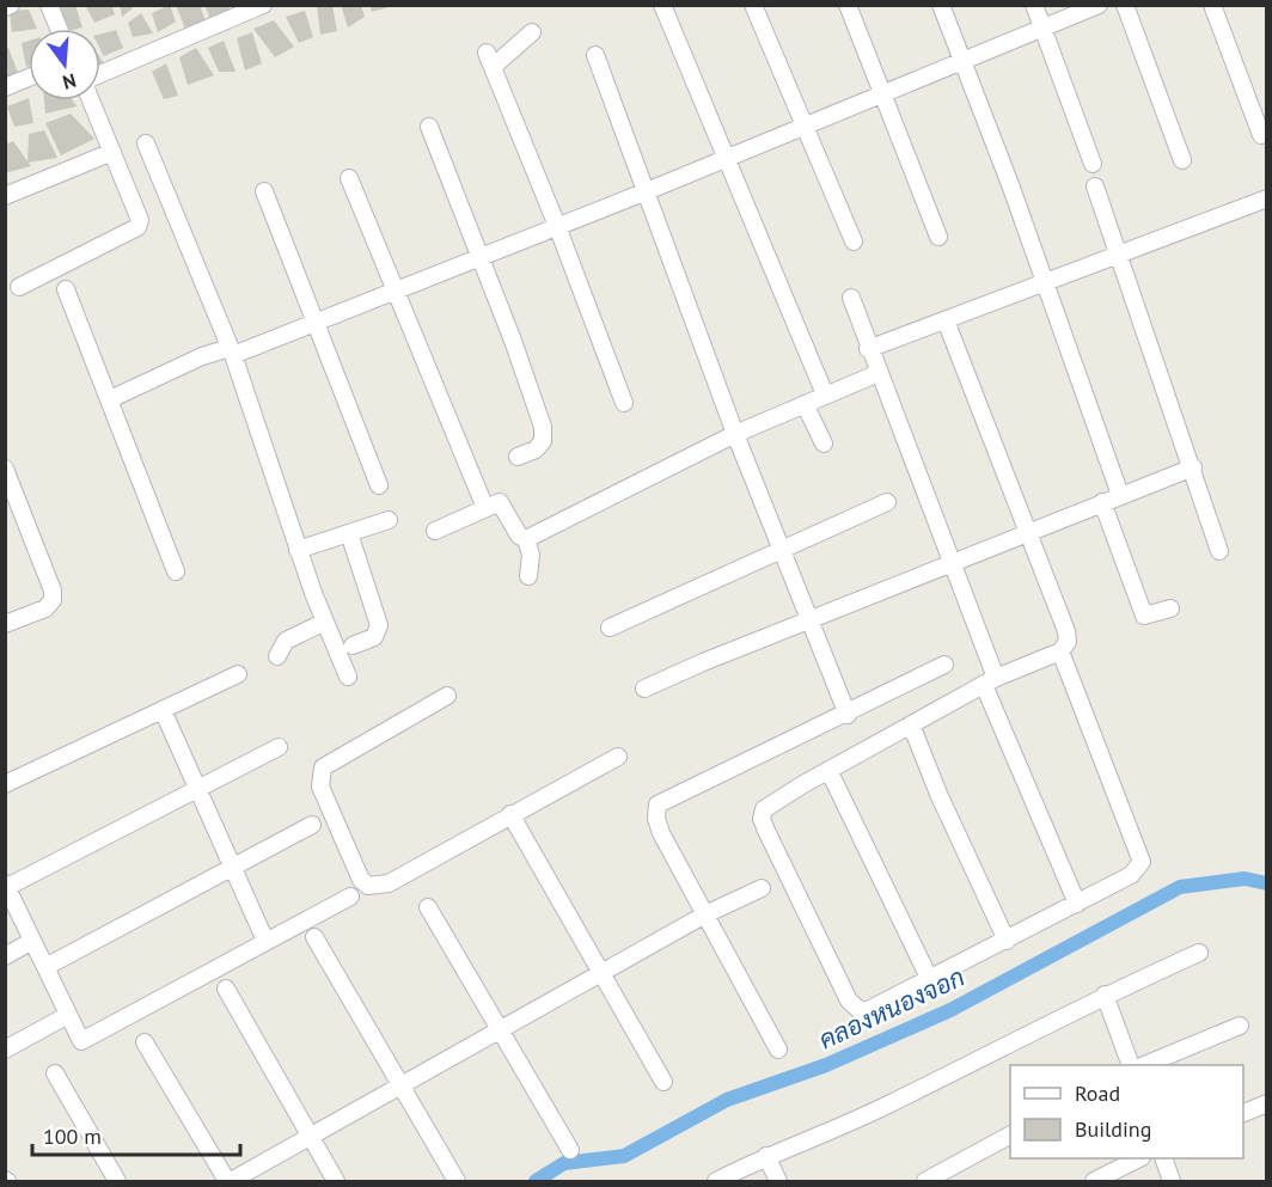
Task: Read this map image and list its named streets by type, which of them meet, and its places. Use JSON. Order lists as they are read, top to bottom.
{
  "water": ["คลองหนองจอก"],
  "legend": ["Road", "Building"],
  "scale_bar": "100 m",
  "north": "bottom"
}
